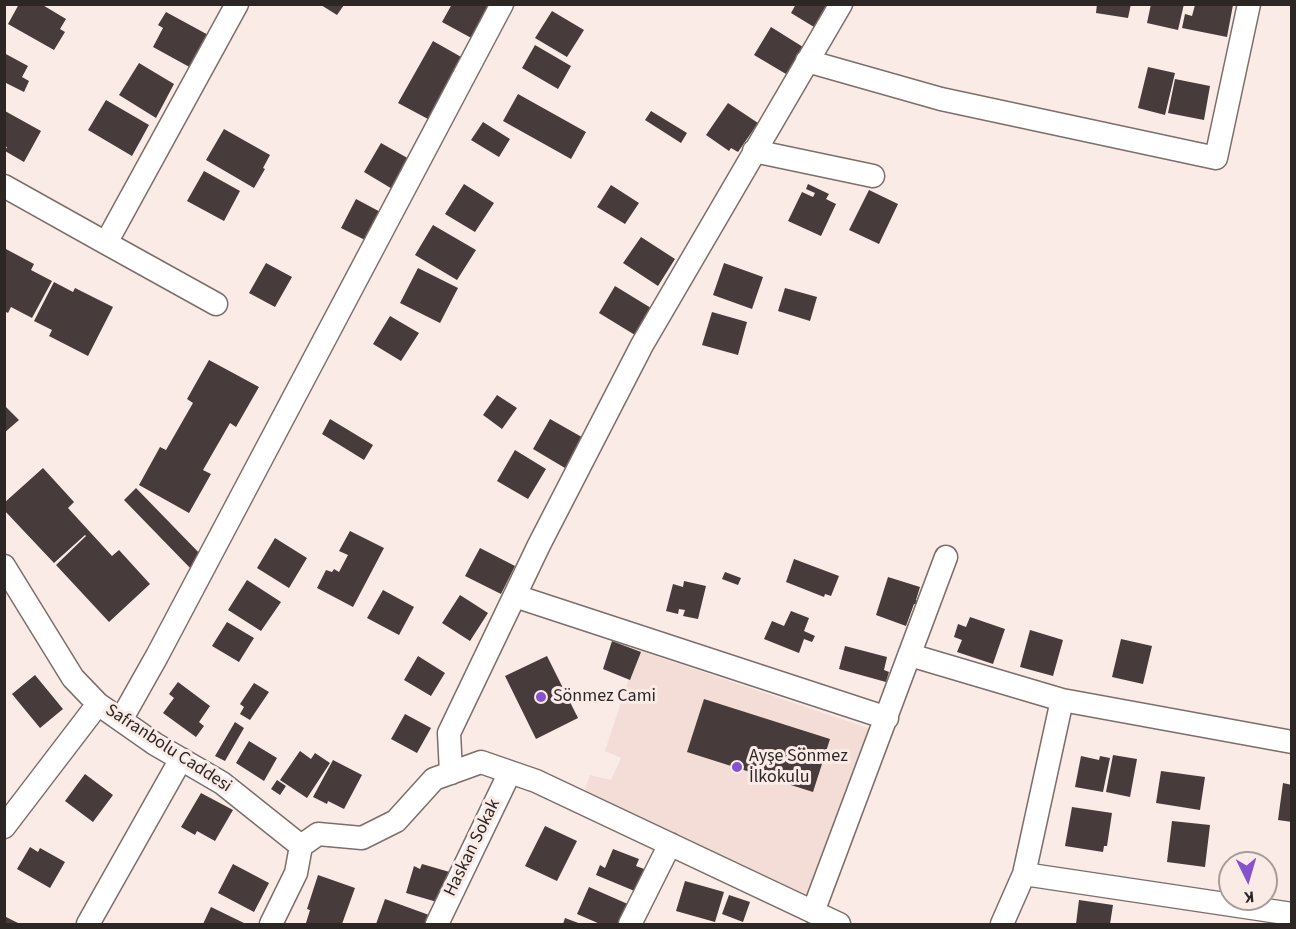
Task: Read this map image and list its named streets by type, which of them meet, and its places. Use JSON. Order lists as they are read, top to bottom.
{
  "streets": {
    "street": ["Safranbolu Caddesi", "Haskan Sokak"]
  },
  "places": ["Sönmez Cami", "Ayşe Sönmez İlkokulu"],
  "north": "bottom"
}
